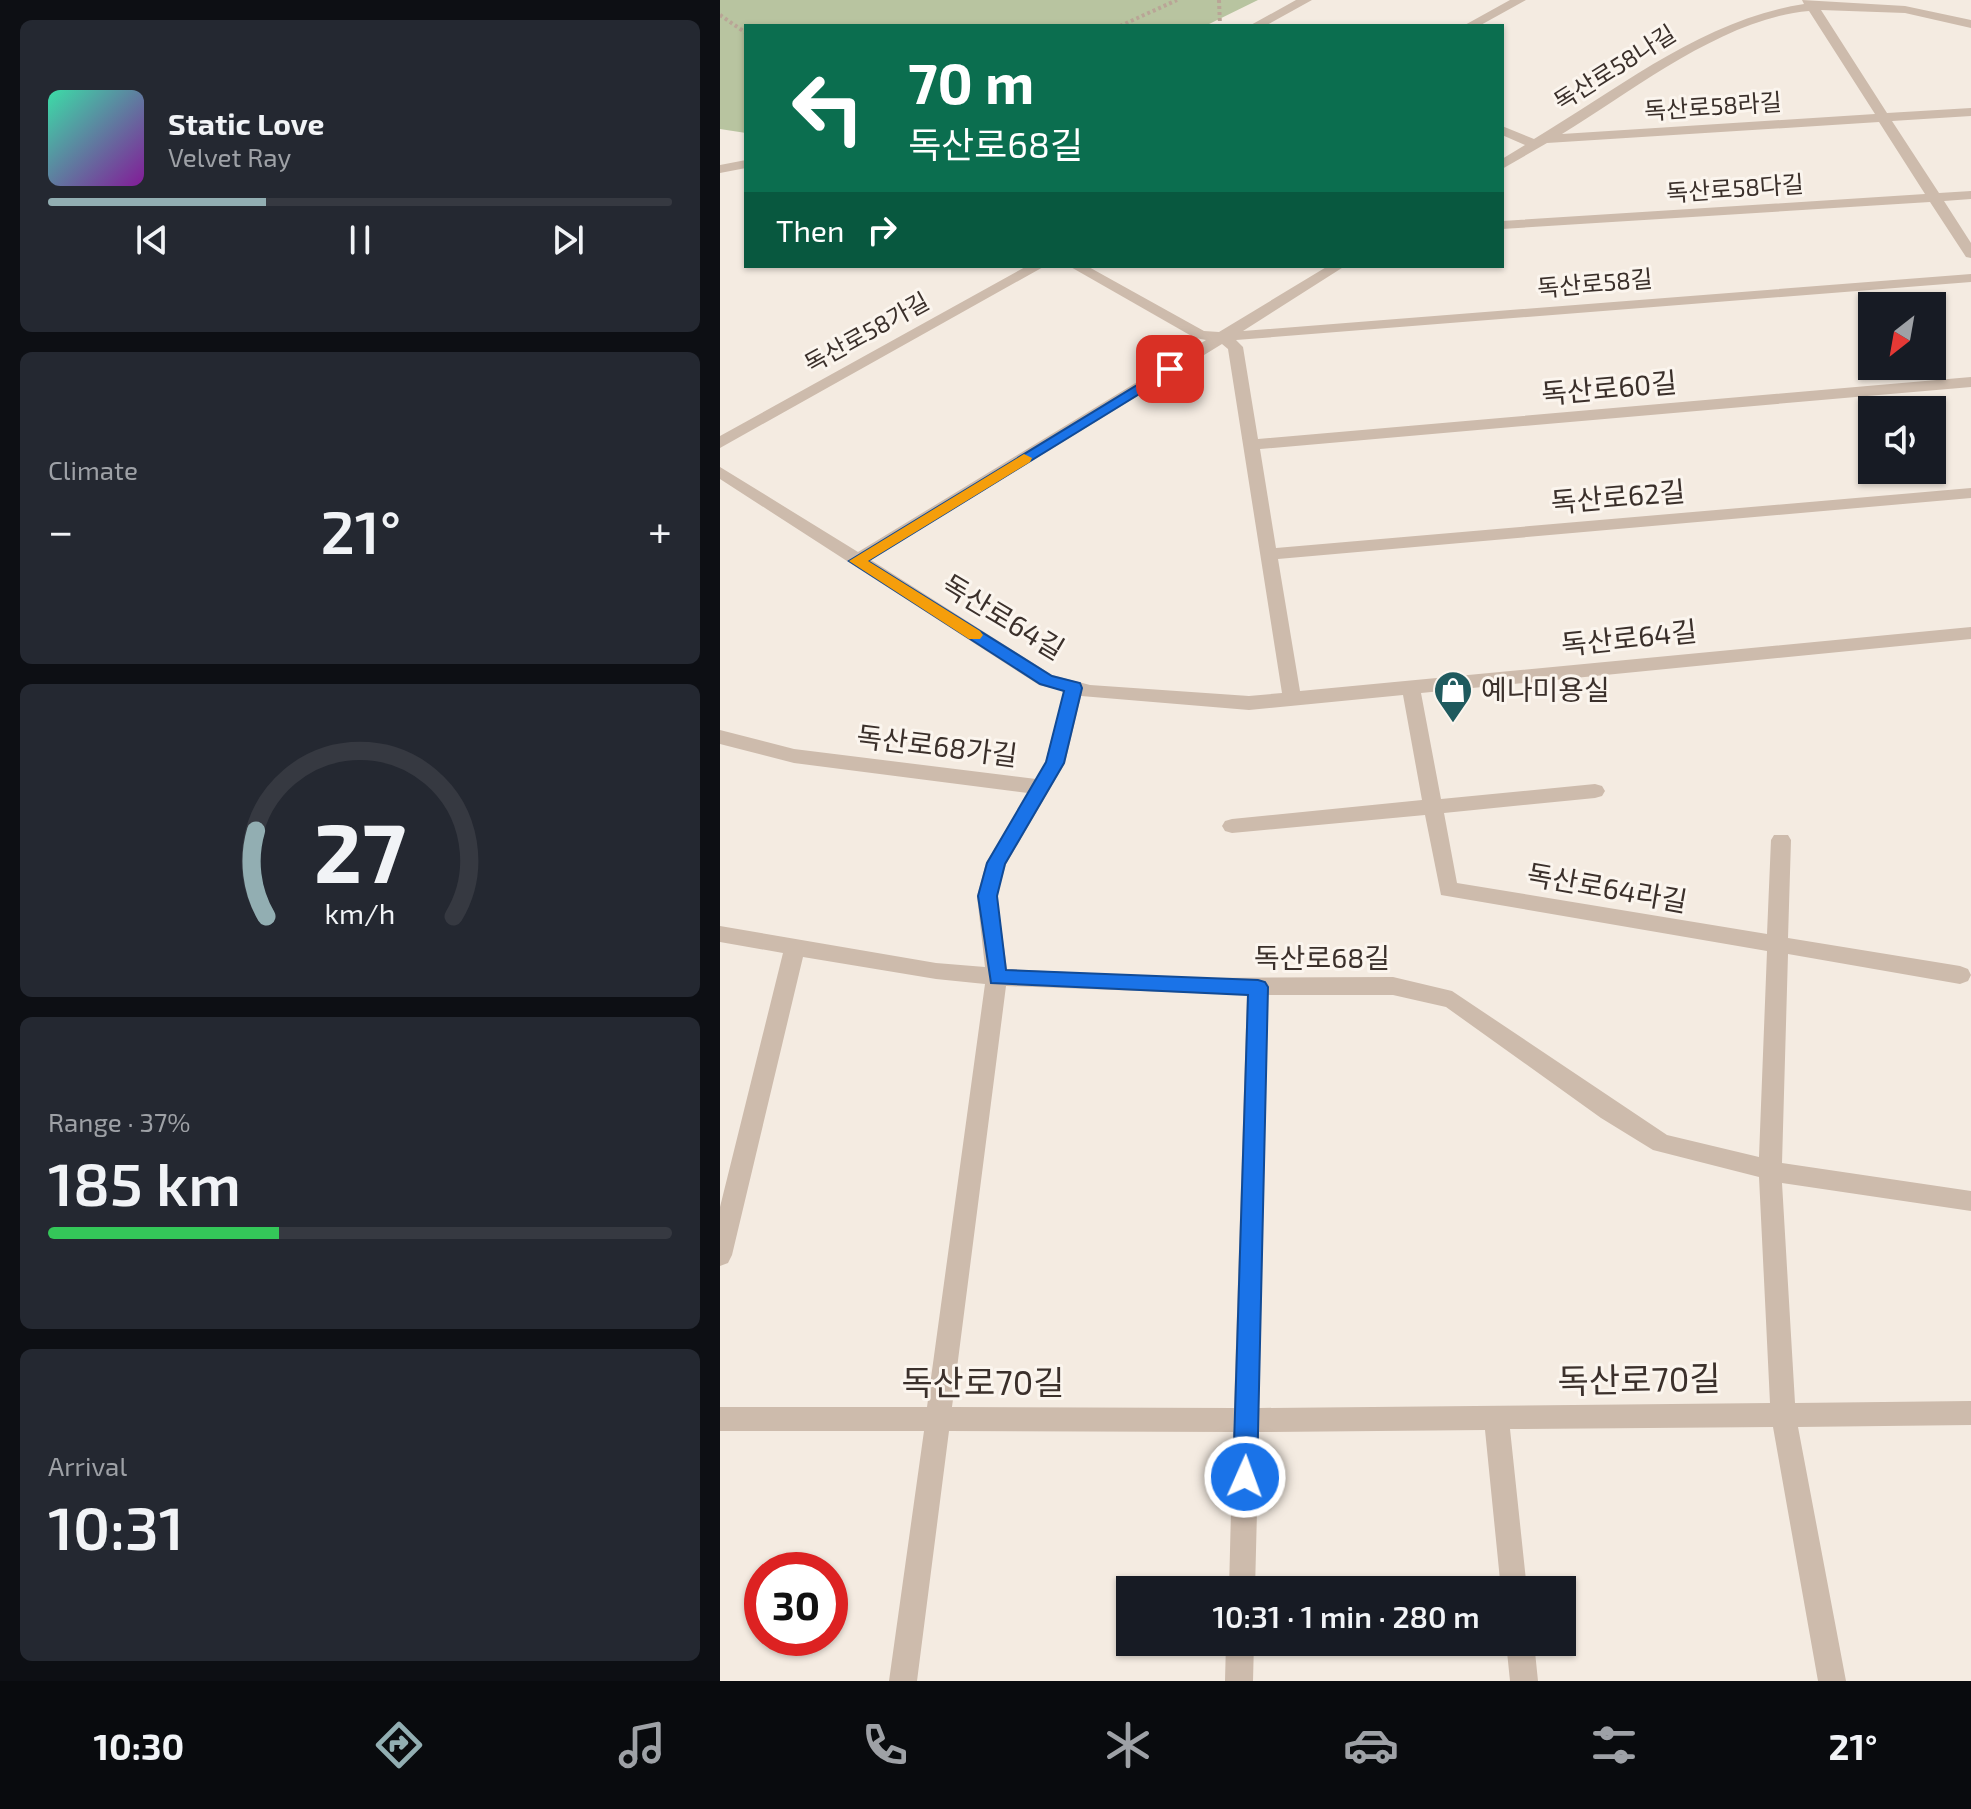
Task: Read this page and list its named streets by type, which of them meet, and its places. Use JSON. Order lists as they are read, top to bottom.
{
  "streets": {
    "street": [
      "독산로58나길",
      "독산로58라길",
      "독산로58다길",
      "독산로58길",
      "독산로58가길",
      "독산로60길",
      "독산로62길",
      "독산로64길",
      "독산로68가길",
      "독산로64라길",
      "독산로68길",
      "독산로70길"
    ]
  },
  "crossings": [
    ["독산로58나길", "독산로58라길"],
    ["독산로64길", "독산로64라길"],
    ["독산로68가길", "독산로68길"],
    ["독산로68가길", "독산로70길"]
  ],
  "places": {
    "shop": ["예나미용실"]
  },
  "north": "bottom left",
  "page": {
    "turn": ["70 m", "독산로68길"],
    "song": ["Static Love", "Velvet Ray"],
    "then": "Then",
    "tile": [
      "Climate",
      ["Range · 37%", "185 km"],
      ["Arrival", "10:31"]
    ],
    "heat": ["−", "21°", "+"],
    "limit": "30",
    "trip": "10:31 · 1 min · 280 m",
    "tabs": ["10:30", "21°"],
    "gauge": ["27", "km/h"]
  }
}
